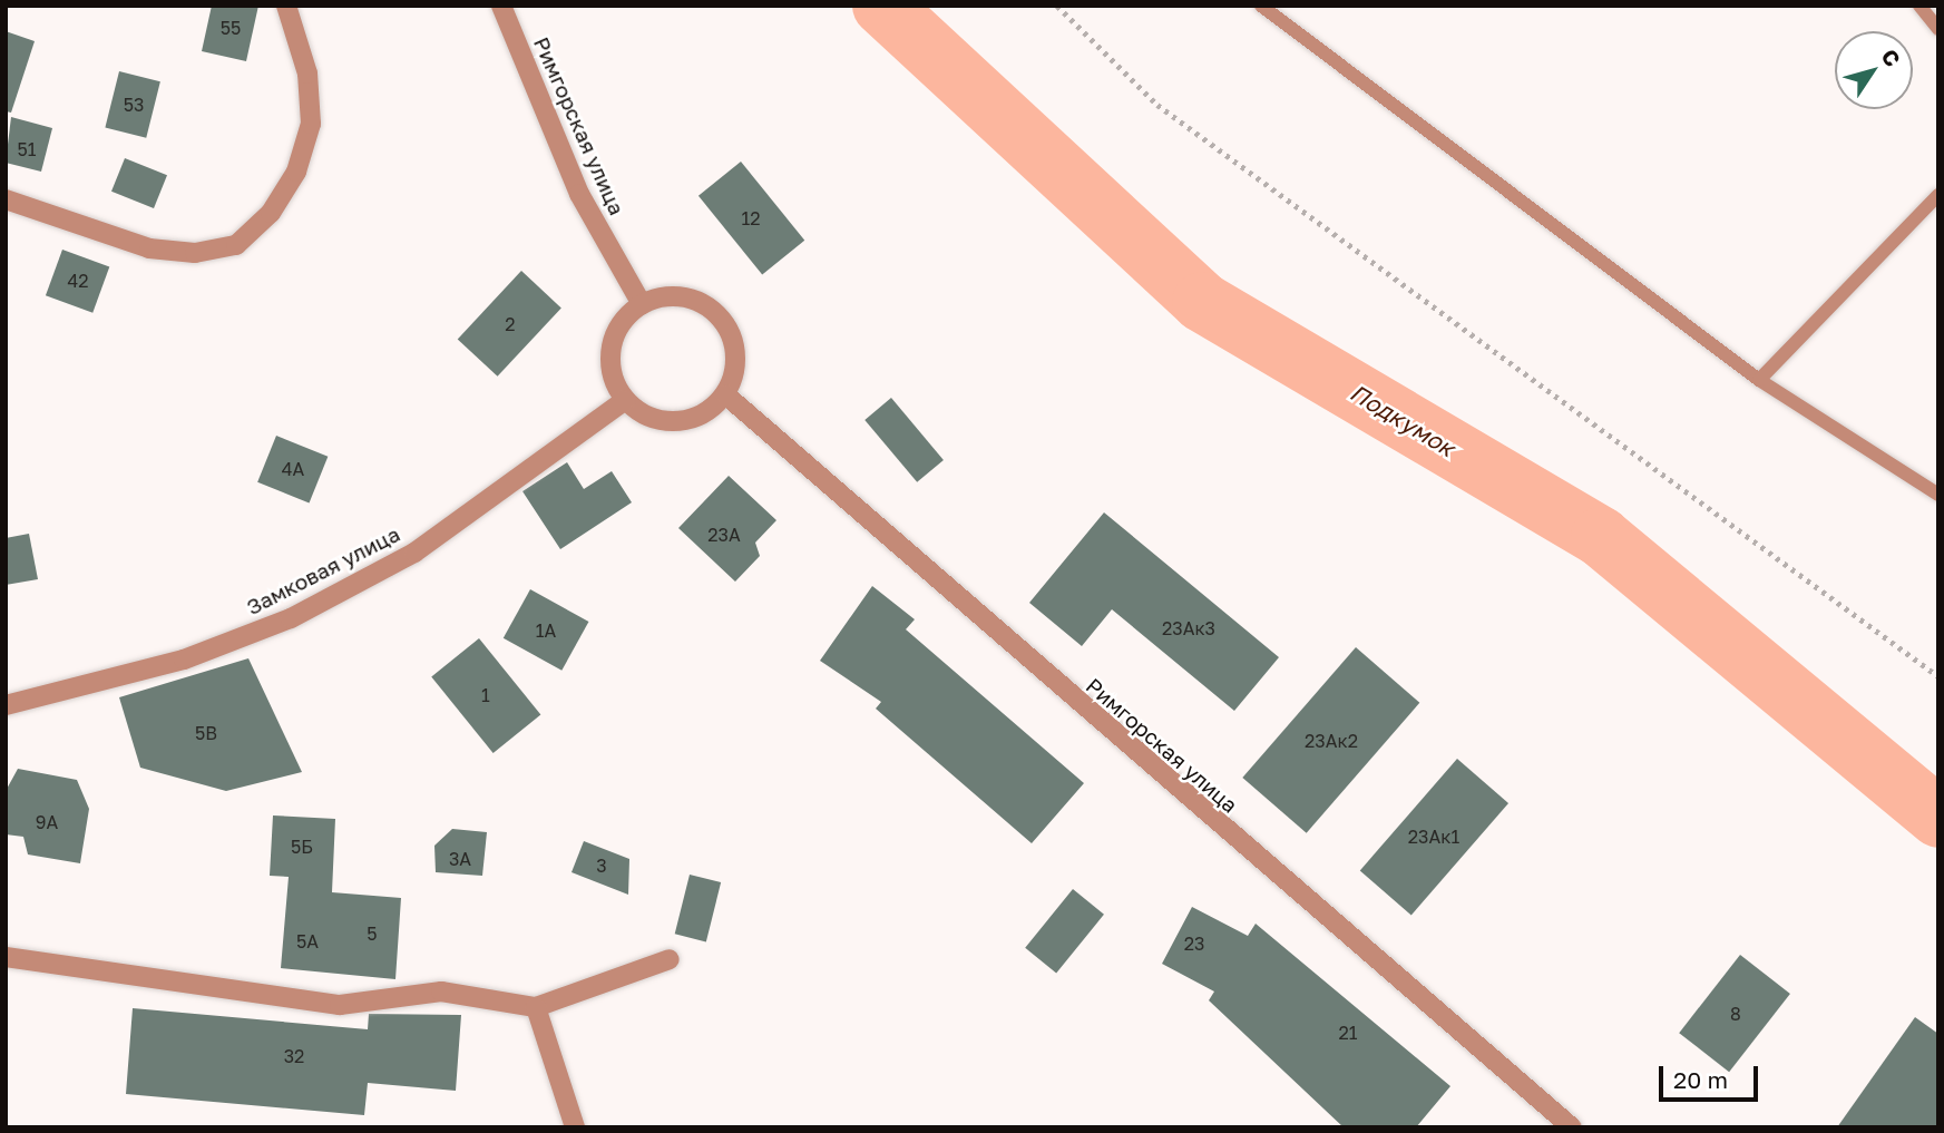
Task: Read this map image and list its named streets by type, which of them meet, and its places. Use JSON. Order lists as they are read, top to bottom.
{
  "streets": {
    "street": ["Римгорская улица", "Замковая улица"]
  },
  "crossings": [
    ["Римгорская улица", "Замковая улица"]
  ],
  "water": ["Подкумок"],
  "house_numbers": [
    "55",
    "53",
    "51",
    "12",
    "42",
    "2",
    "4А",
    "23А",
    "23Ак3",
    "1А",
    "1",
    "5В",
    "23Ак2",
    "9А",
    "23Ак1",
    "5Б",
    "3А",
    "3",
    "5",
    "5А",
    "23",
    "8",
    "21",
    "32"
  ],
  "scale_bar": "20 m",
  "north": "top right"
}
